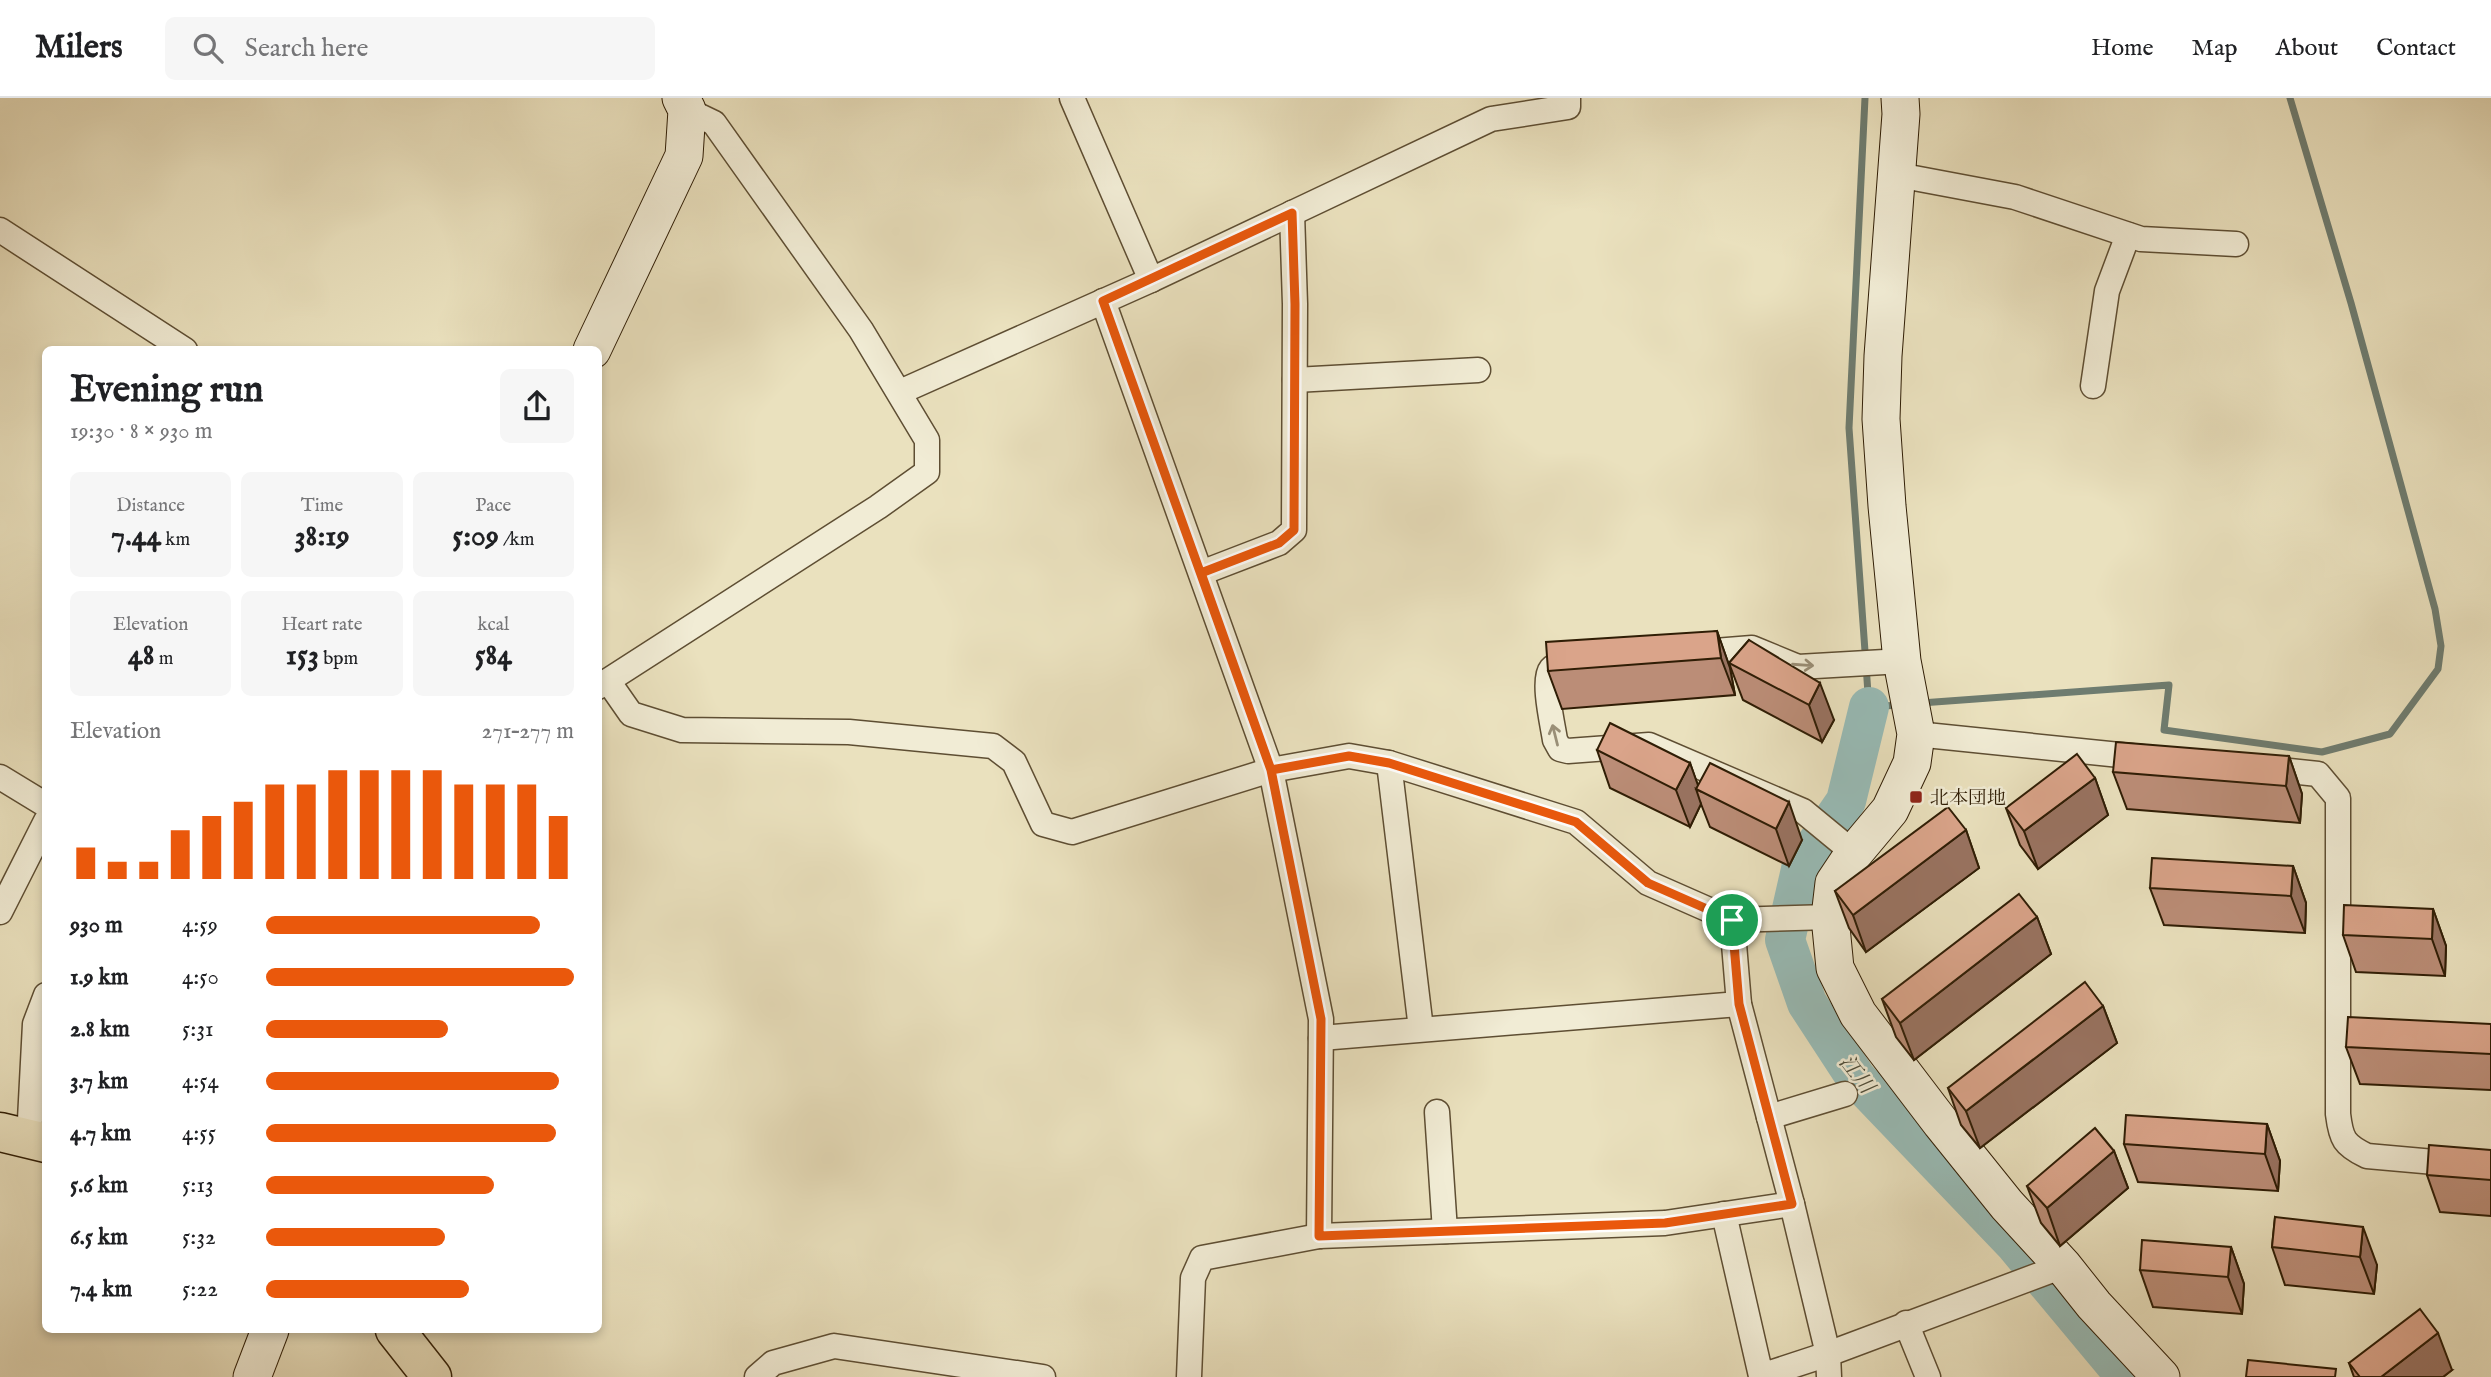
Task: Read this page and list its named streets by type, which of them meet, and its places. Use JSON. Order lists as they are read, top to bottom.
{
  "water": ["江川"],
  "places": {
    "transit": ["北本団地"]
  },
  "page": {
    "header": "Milers",
    "search": "Search here",
    "nav": [
      "Home",
      "Map",
      "About",
      "Contact"
    ],
    "heading": ["Evening run", "19:30 · 8 × 930 m"],
    "stats": [
      ["Distance", "7.44 km"],
      ["Time", "38:19"],
      ["Pace", "5:09 /km"],
      ["Elevation", "48 m"],
      ["Heart rate", "153 bpm"],
      ["kcal", "584"]
    ],
    "chart": ["Elevation", "271–277 m"],
    "list": [
      {
        "name": "930 m",
        "note": "4:59"
      },
      {
        "name": "1.9 km",
        "note": "4:50"
      },
      {
        "name": "2.8 km",
        "note": "5:31"
      },
      {
        "name": "3.7 km",
        "note": "4:54"
      },
      {
        "name": "4.7 km",
        "note": "4:55"
      },
      {
        "name": "5.6 km",
        "note": "5:13"
      },
      {
        "name": "6.5 km",
        "note": "5:32"
      },
      {
        "name": "7.4 km",
        "note": "5:22"
      }
    ]
  }
}
